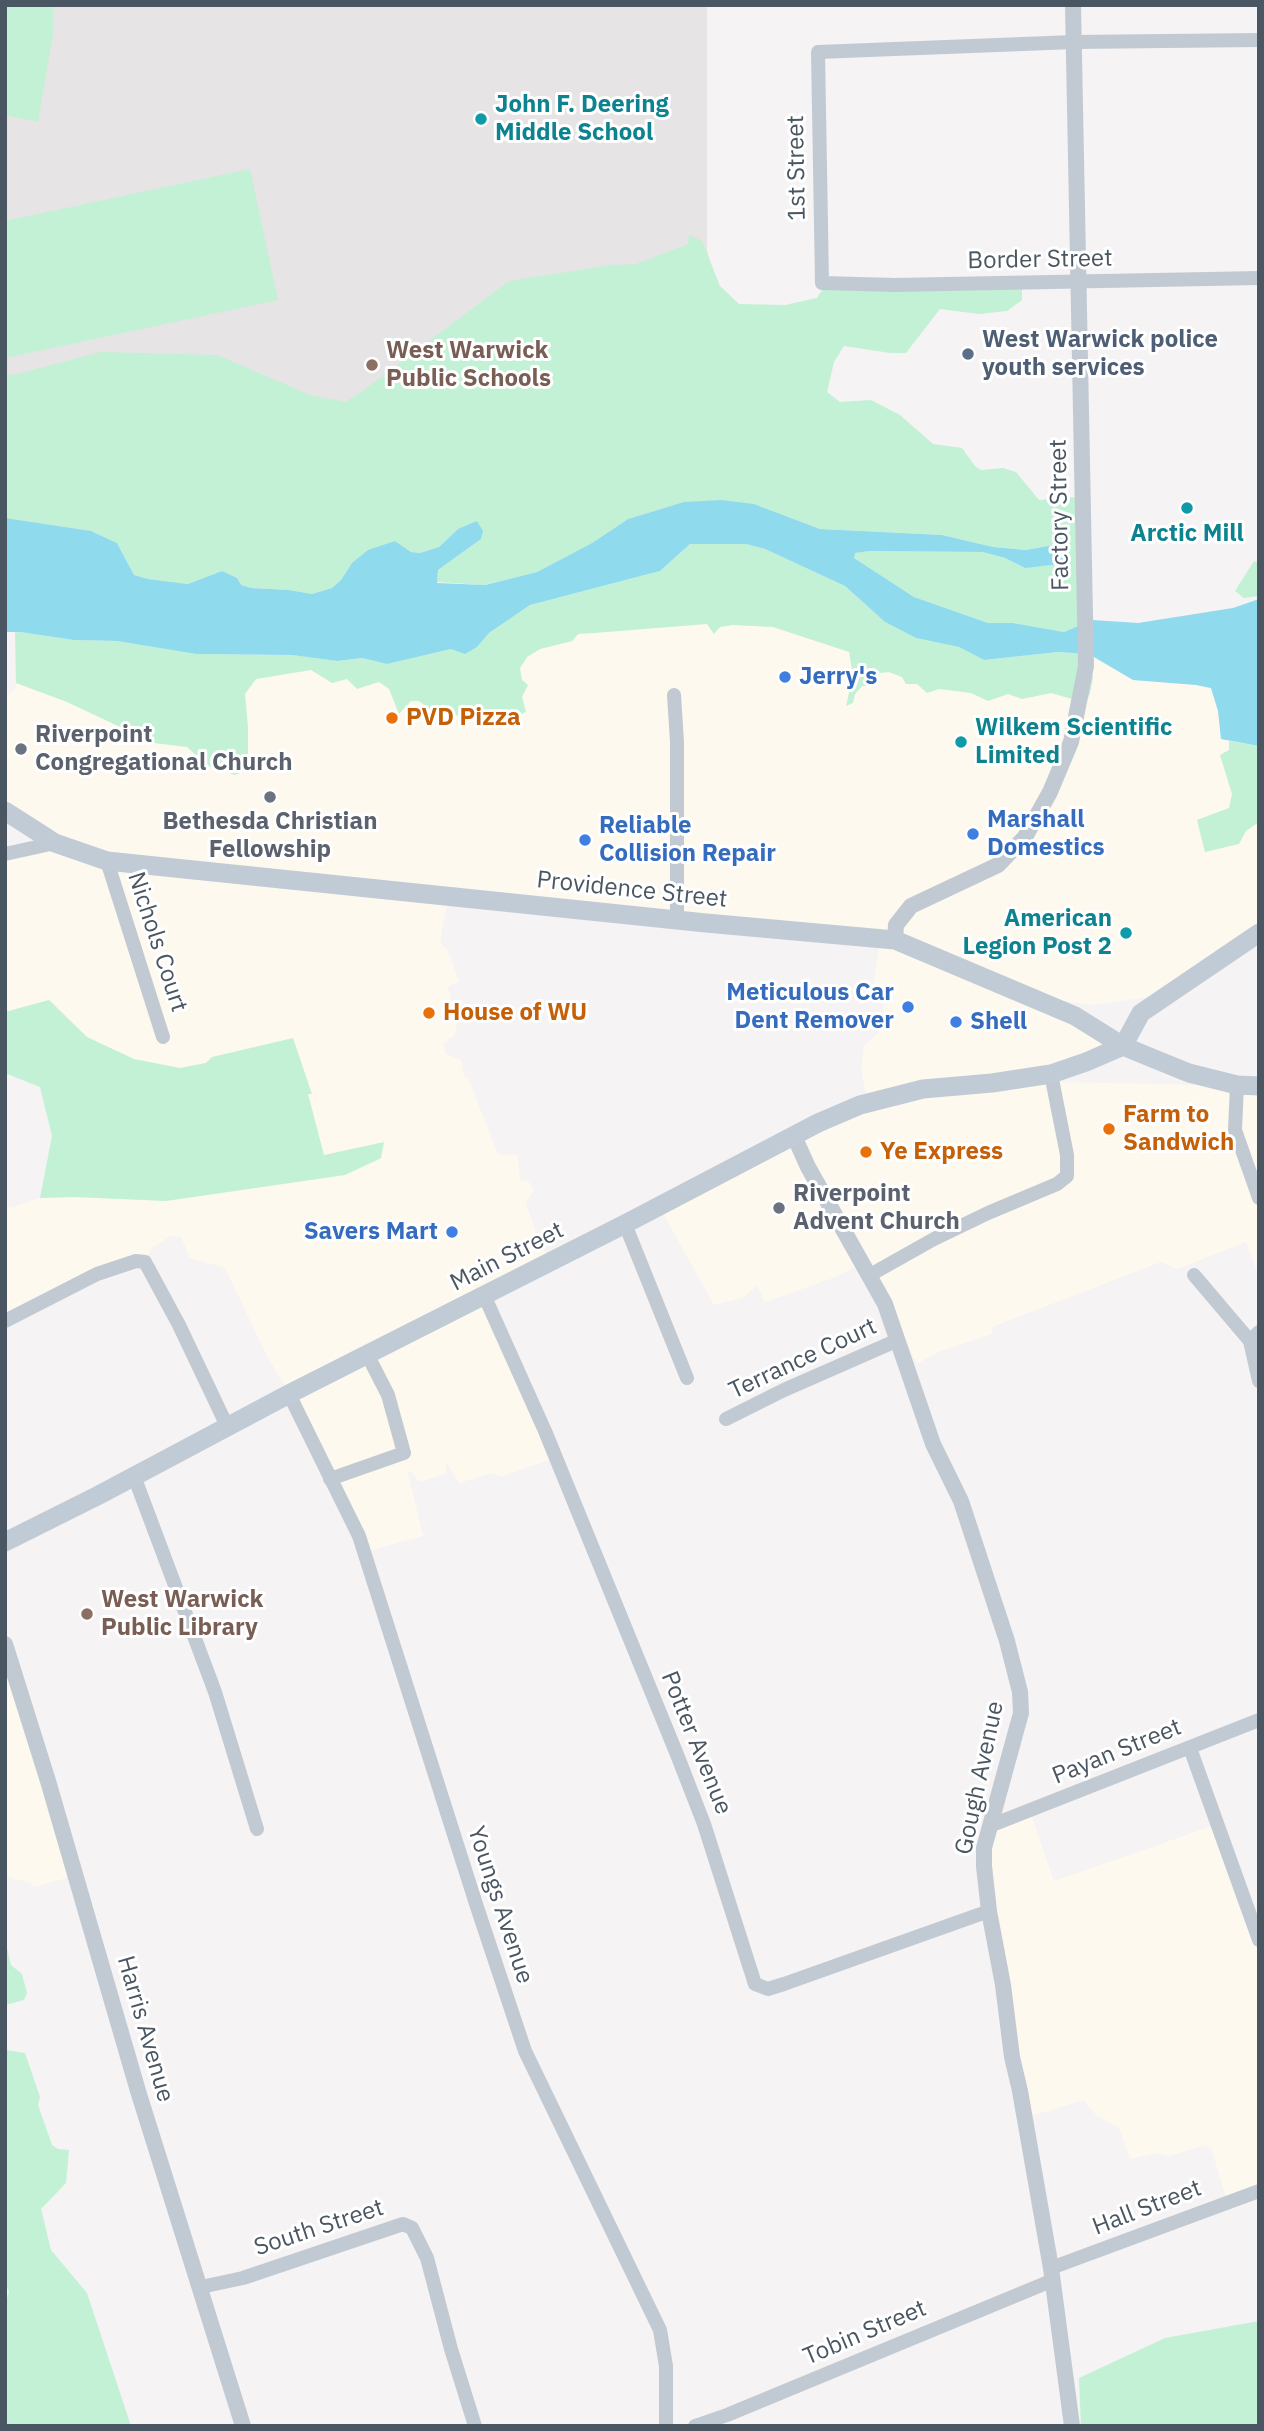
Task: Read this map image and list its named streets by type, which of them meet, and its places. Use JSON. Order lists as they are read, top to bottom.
{
  "streets": {
    "main road": ["Providence Street", "Main Street"],
    "street": [
      "1st Street",
      "Border Street",
      "Factory Street",
      "Nichols Court",
      "Terrance Court",
      "Potter Avenue",
      "Payan Street",
      "Gough Avenue",
      "Youngs Avenue",
      "Harris Avenue",
      "Hall Street",
      "South Street",
      "Tobin Street"
    ]
  },
  "crossings": [
    ["1st Street", "Border Street"],
    ["1st Street", "Factory Street"],
    ["Border Street", "Factory Street"],
    ["Factory Street", "Providence Street"],
    ["Providence Street", "Nichols Court"],
    ["Providence Street", "Main Street"],
    ["Main Street", "Potter Avenue"],
    ["Main Street", "Gough Avenue"],
    ["Main Street", "Youngs Avenue"],
    ["Terrance Court", "Gough Avenue"],
    ["Potter Avenue", "Gough Avenue"],
    ["Payan Street", "Gough Avenue"],
    ["Gough Avenue", "Hall Street"],
    ["Gough Avenue", "Tobin Street"],
    ["Harris Avenue", "South Street"],
    ["Hall Street", "Tobin Street"]
  ],
  "places": [
    "John F. Deering Middle School",
    "West Warwick police youth services",
    "West Warwick Public Schools",
    "Arctic Mill",
    "Jerry's",
    "PVD Pizza",
    "Wilkem Scientific Limited",
    "Riverpoint Congregational Church",
    "Bethesda Christian Fellowship",
    "Marshall Domestics",
    "Reliable Collision Repair",
    "American Legion Post 2",
    "Meticulous Car Dent Remover",
    "House of WU",
    "Shell",
    "Farm to Sandwich",
    "Ye Express",
    "Riverpoint Advent Church",
    "Savers Mart",
    "West Warwick Public Library"
  ]
}
